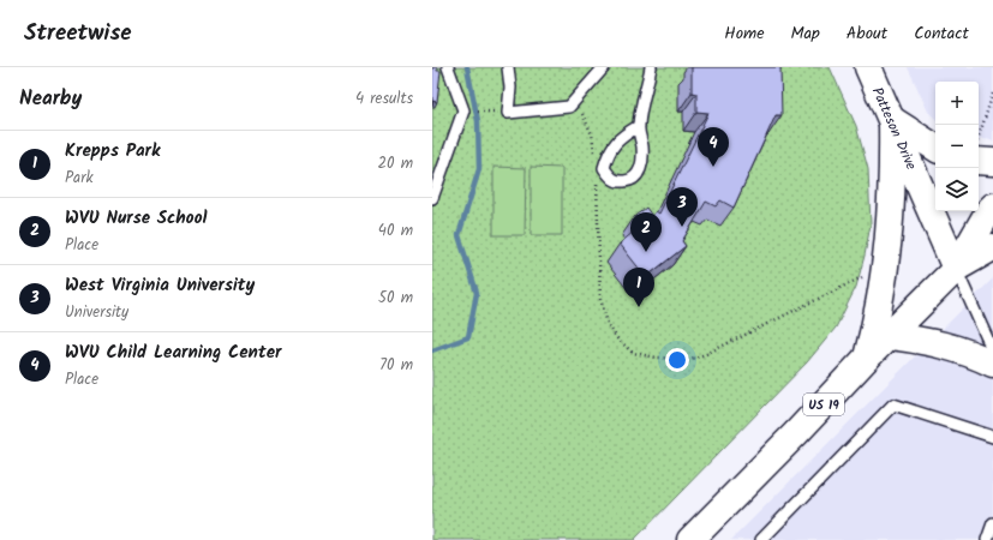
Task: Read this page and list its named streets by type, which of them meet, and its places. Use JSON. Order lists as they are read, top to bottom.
{
  "streets": {
    "main road": ["Patteson Drive", "US 19"]
  },
  "crossings": [
    ["Patteson Drive", "US 19"]
  ],
  "page": {
    "header": "Streetwise",
    "nav": [
      "Home",
      "Map",
      "About",
      "Contact"
    ],
    "heading": ["Nearby", "4 results"],
    "map_buttons": ["+", "−"],
    "pins": [
      "4",
      "3",
      "2",
      "1"
    ],
    "list": [
      {
        "mark": "1",
        "name": "Krepps Park",
        "note": "Park",
        "value": "20 m"
      },
      {
        "mark": "2",
        "name": "WVU Nurse School",
        "note": "Place",
        "value": "40 m"
      },
      {
        "mark": "3",
        "name": "West Virginia University",
        "note": "University",
        "value": "50 m"
      },
      {
        "mark": "4",
        "name": "WVU Child Learning Center",
        "note": "Place",
        "value": "70 m"
      }
    ]
  }
}
